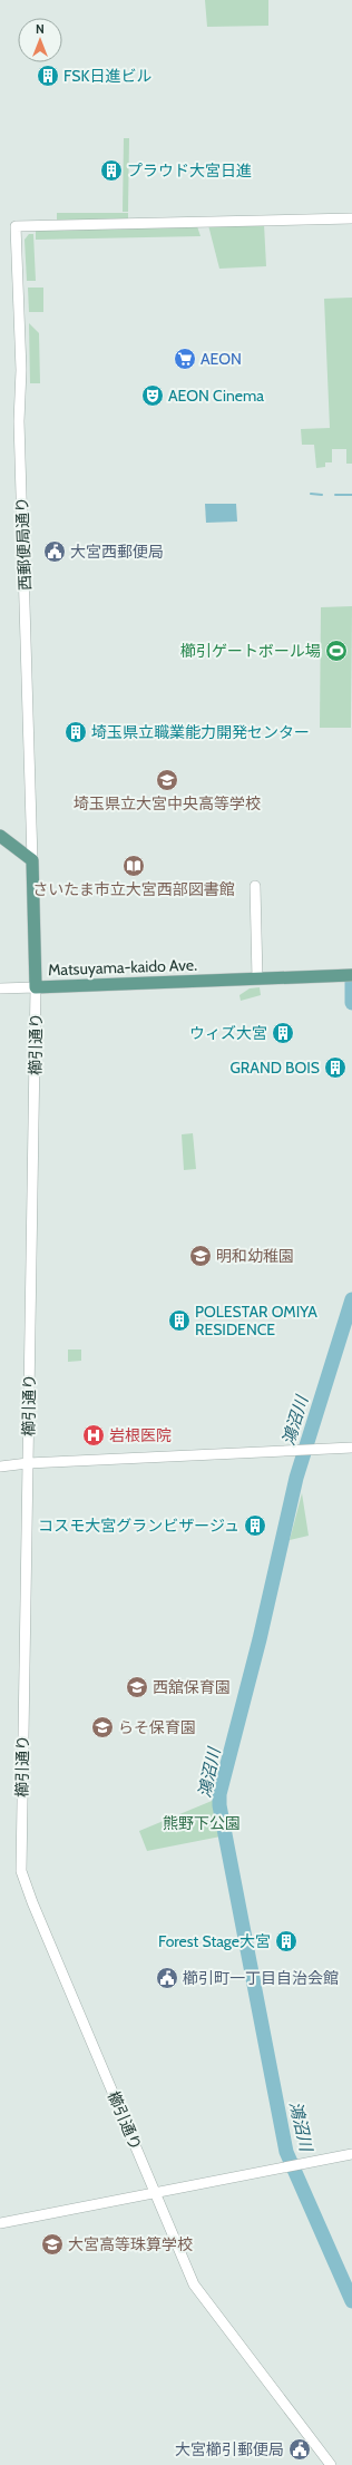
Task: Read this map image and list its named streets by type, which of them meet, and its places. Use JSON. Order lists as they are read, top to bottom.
{
  "streets": {
    "main road": ["Matsuyama-kaido Ave."],
    "street": ["西郵便局通り", "櫛引通り"]
  },
  "crossings": [
    ["西郵便局通り", "Matsuyama-kaido Ave."],
    ["Matsuyama-kaido Ave.", "櫛引通り"]
  ],
  "water": ["鴻沼川"],
  "parks": ["熊野下公園"],
  "places": {
    "building": [
      "FSK日進ビル",
      "プラウド大宮日進",
      "埼玉県立職業能力開発センター",
      "ウィズ大宮",
      "GRAND BOIS",
      "POLESTAR OMIYA RESIDENCE",
      "コスモ大宮グランビザージュ",
      "Forest Stage大宮"
    ],
    "supermarket": ["AEON"],
    "theatre": ["AEON Cinema"],
    "public building": ["大宮西郵便局", "櫛引町一丁目自治会館", "大宮櫛引郵便局"],
    "sports": ["櫛引ゲートボール場"],
    "school or university": [
      "埼玉県立大宮中央高等学校",
      "明和幼稚園",
      "西舘保育園",
      "らそ保育園",
      "大宮高等珠算学校"
    ],
    "library": ["さいたま市立大宮西部図書館"],
    "hospital": ["岩根医院"]
  },
  "north": "top"
}
